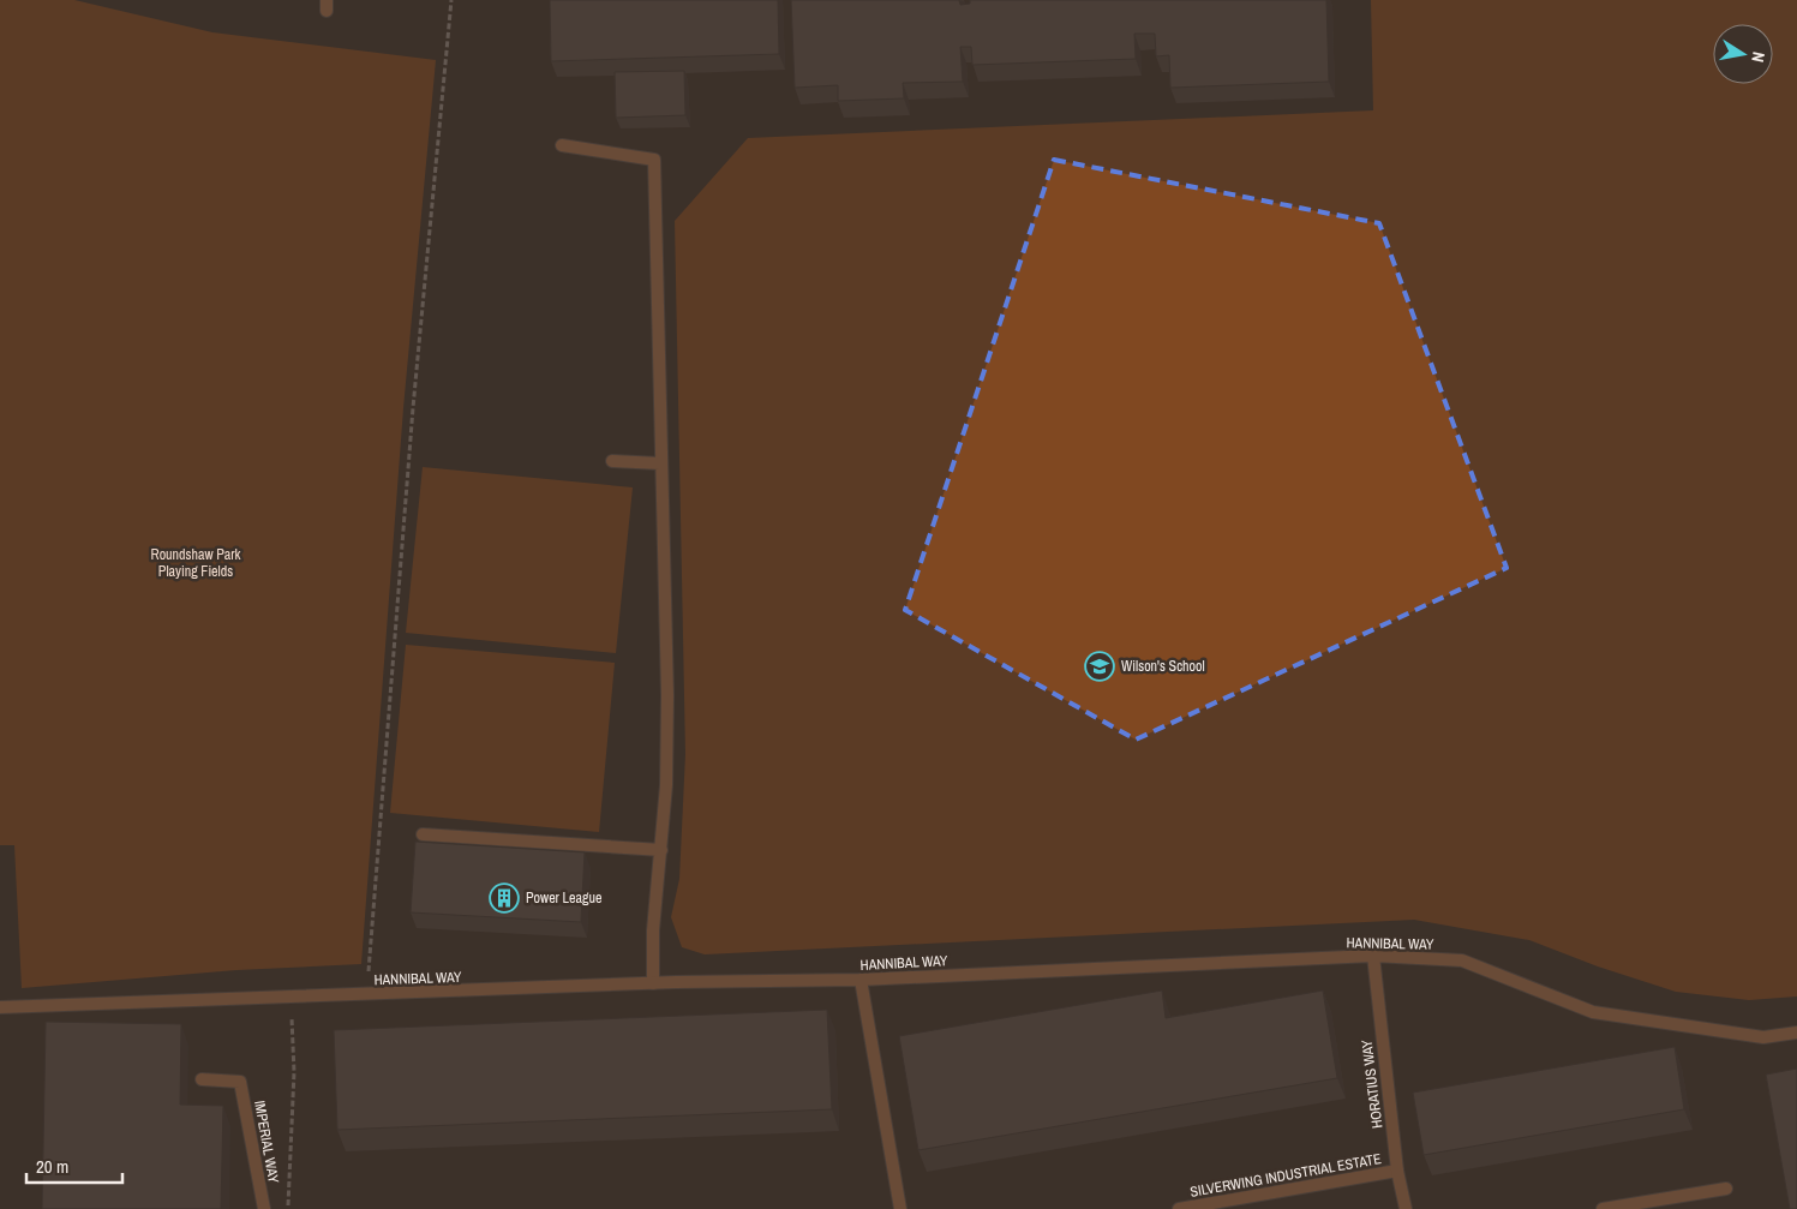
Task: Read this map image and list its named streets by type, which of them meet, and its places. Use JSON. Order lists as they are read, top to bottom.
{
  "streets": {
    "street": [
      "HANNIBAL WAY",
      "HORATIUS WAY",
      "IMPERIAL WAY",
      "SILVERWING INDUSTRIAL ESTATE"
    ]
  },
  "crossings": [
    ["HANNIBAL WAY", "HORATIUS WAY"],
    ["HORATIUS WAY", "SILVERWING INDUSTRIAL ESTATE"]
  ],
  "parks": ["Roundshaw Park Playing Fields"],
  "places": {
    "school or university": ["Wilson's School"],
    "building": ["Power League"]
  },
  "scale_bar": "20 m",
  "north": "right"
}
